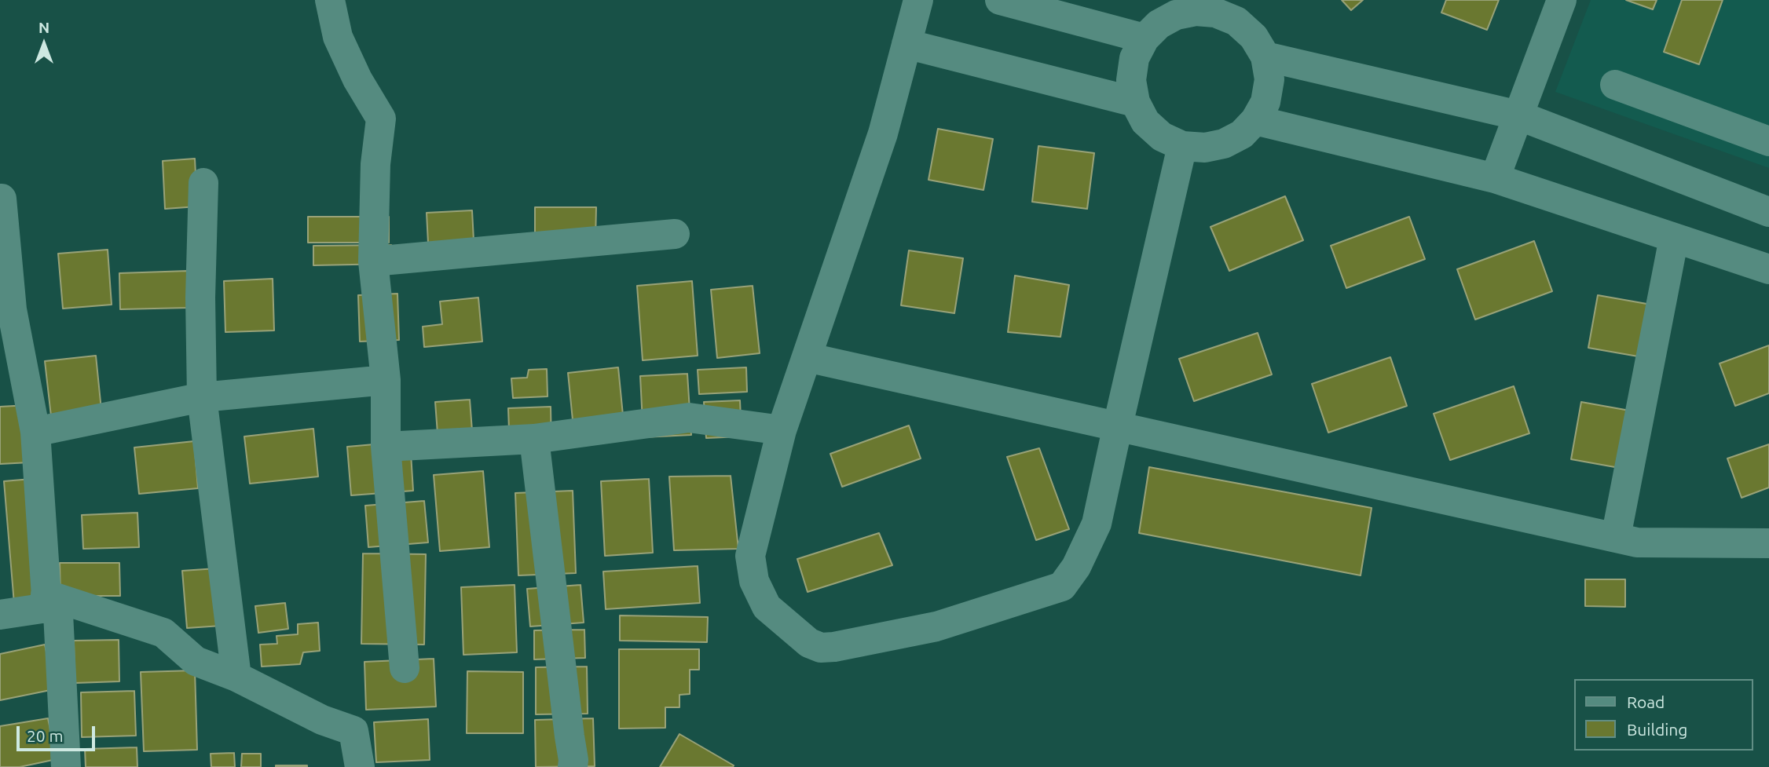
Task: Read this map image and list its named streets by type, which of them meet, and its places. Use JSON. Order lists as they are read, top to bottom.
{
  "legend": ["Road", "Building"],
  "scale_bar": "20 m",
  "north": "top"
}
